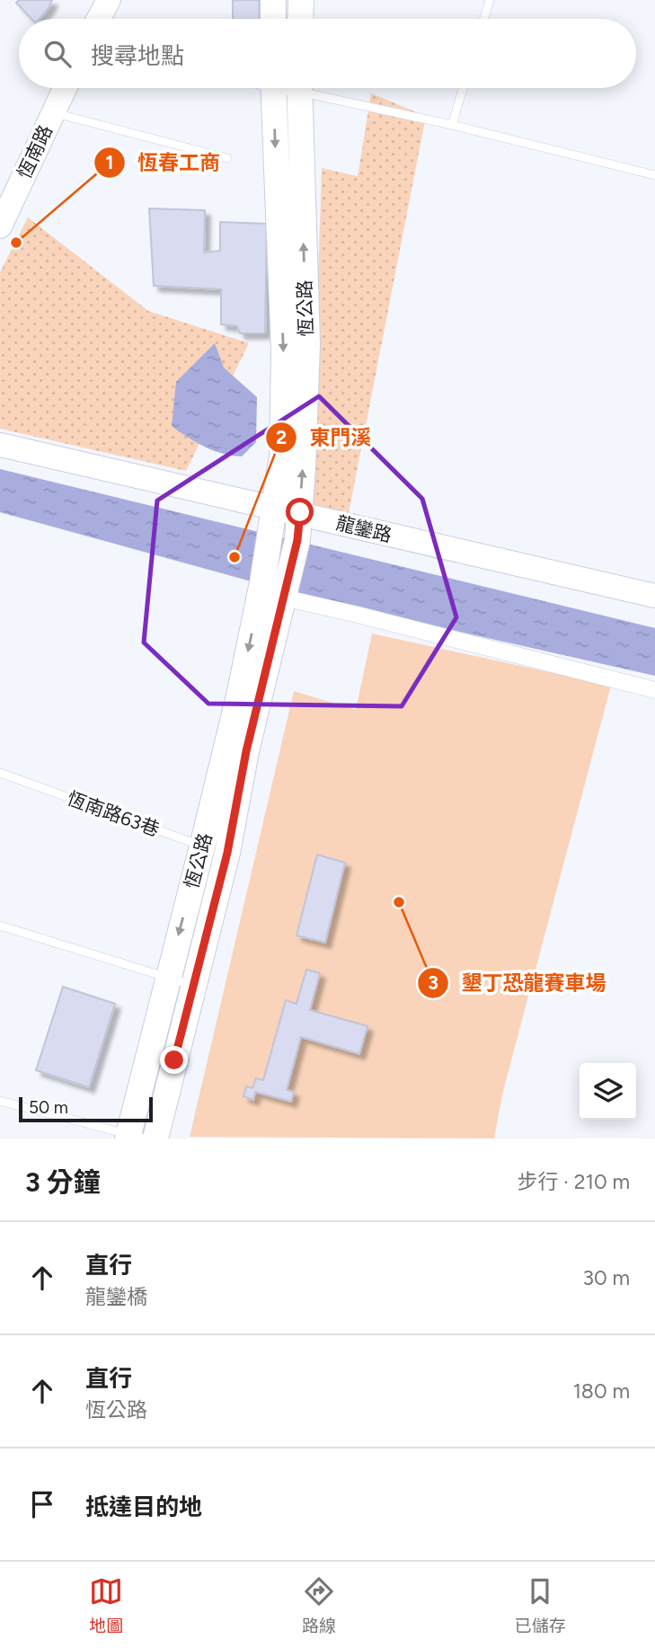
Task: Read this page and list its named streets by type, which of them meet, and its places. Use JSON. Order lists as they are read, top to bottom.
{
  "streets": {
    "main road": ["恆公路"],
    "street": ["恆南路", "龍鑾路"],
    "lane": ["恆南路63巷"]
  },
  "crossings": [
    ["恆公路", "龍鑾路"],
    ["恆公路", "恆南路63巷"]
  ],
  "places": ["恆春工商", "東門溪", "墾丁恐龍賽車場"],
  "scale_bar": "50 m",
  "page": {
    "search": "搜尋地點",
    "scale": "50 m",
    "heading": ["3 分鐘", "步行 · 210 m"],
    "list": [
      ["直行", "龍鑾橋", "30 m"],
      ["直行", "恆公路", "180 m"],
      "抵達目的地"
    ],
    "nav": ["地圖", "路線", "已儲存"]
  }
}
